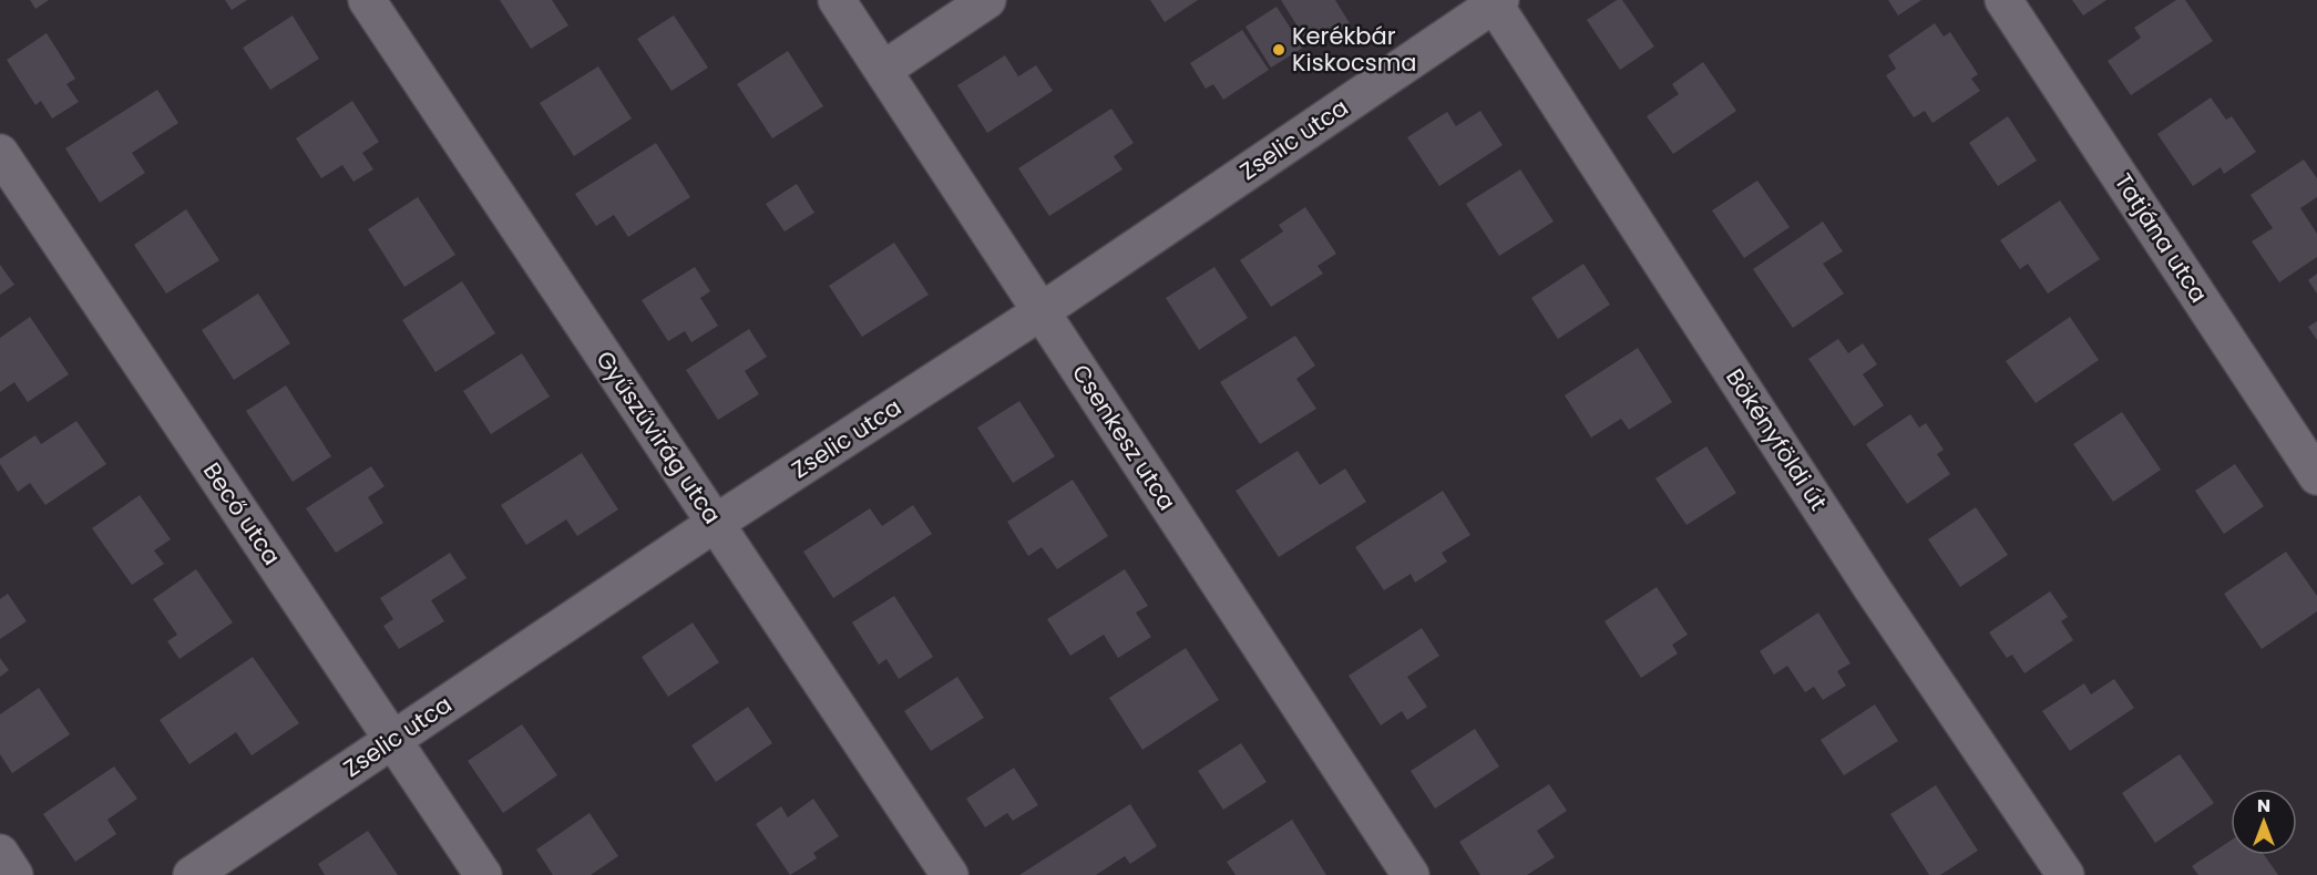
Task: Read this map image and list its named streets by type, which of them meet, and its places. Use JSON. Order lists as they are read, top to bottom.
{
  "streets": {
    "street": [
      "Zselic utca",
      "Tatjána utca",
      "Gyűszűvirág utca",
      "Csenkesz utca",
      "Bökényföldi út",
      "Becő utca"
    ]
  },
  "crossings": [
    ["Zselic utca", "Gyűszűvirág utca"],
    ["Zselic utca", "Csenkesz utca"],
    ["Zselic utca", "Bökényföldi út"],
    ["Zselic utca", "Becő utca"]
  ],
  "places": ["Kerékbár Kiskocsma"],
  "north": "top"
}
